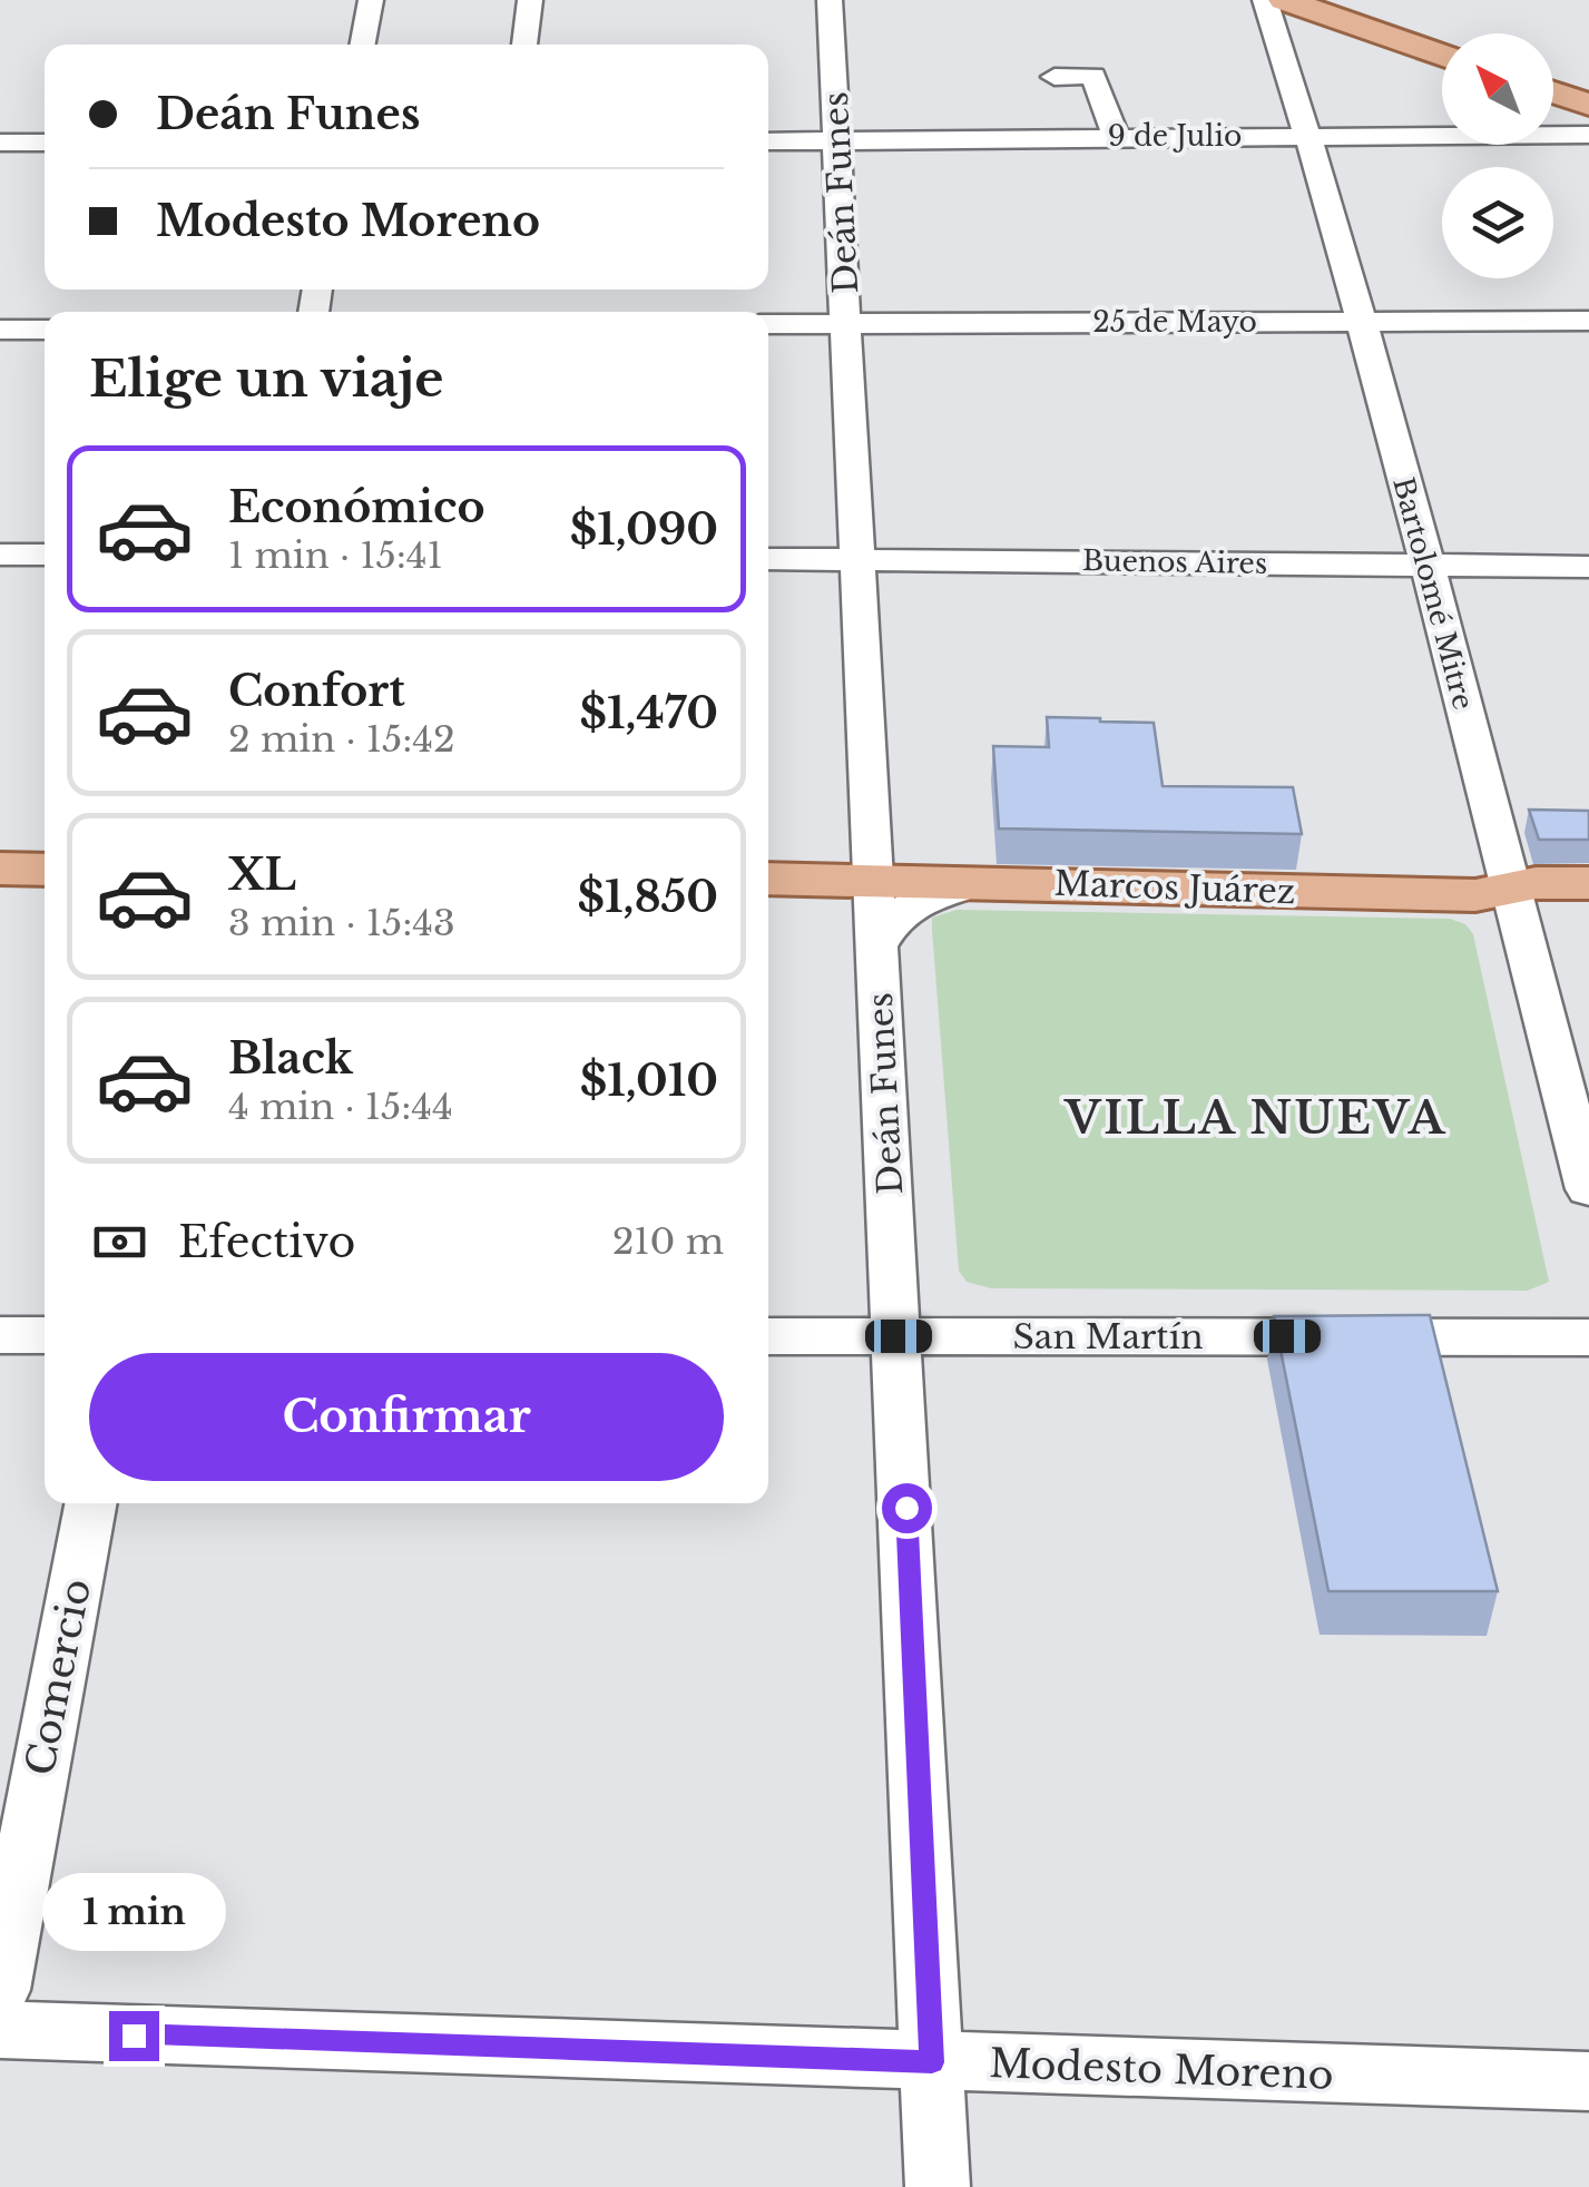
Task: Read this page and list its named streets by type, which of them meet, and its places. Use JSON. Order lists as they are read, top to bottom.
{
  "streets": {
    "main road": ["Marcos Juárez"],
    "street": [
      "9 de Julio",
      "Deán Funes",
      "25 de Mayo",
      "Buenos Aires",
      "Bartolomé Mitre",
      "San Martín",
      "Comercio",
      "Modesto Moreno"
    ]
  },
  "crossings": [
    ["9 de Julio", "Deán Funes"],
    ["9 de Julio", "Bartolomé Mitre"],
    ["Deán Funes", "25 de Mayo"],
    ["Deán Funes", "Buenos Aires"],
    ["Deán Funes", "Marcos Juárez"],
    ["Deán Funes", "San Martín"],
    ["Deán Funes", "Modesto Moreno"],
    ["25 de Mayo", "Bartolomé Mitre"],
    ["Buenos Aires", "Bartolomé Mitre"],
    ["Bartolomé Mitre", "Marcos Juárez"]
  ],
  "districts": ["VILLA NUEVA"],
  "north": "top left",
  "page": {
    "banner": ["Deán Funes", "Modesto Moreno"],
    "heading": "Elige un viaje",
    "list": [
      {
        "name": "Económico",
        "note": "1 min · 15:41",
        "value": "$1,090"
      },
      {
        "name": "Confort",
        "note": "2 min · 15:42",
        "value": "$1,470"
      },
      {
        "name": "XL",
        "note": "3 min · 15:43",
        "value": "$1,850"
      },
      {
        "name": "Black",
        "note": "4 min · 15:44",
        "value": "$1,010"
      }
    ],
    "pay": ["Efectivo", "210 m"],
    "buttons": "Confirmar",
    "bubble": "1 min"
  }
}
